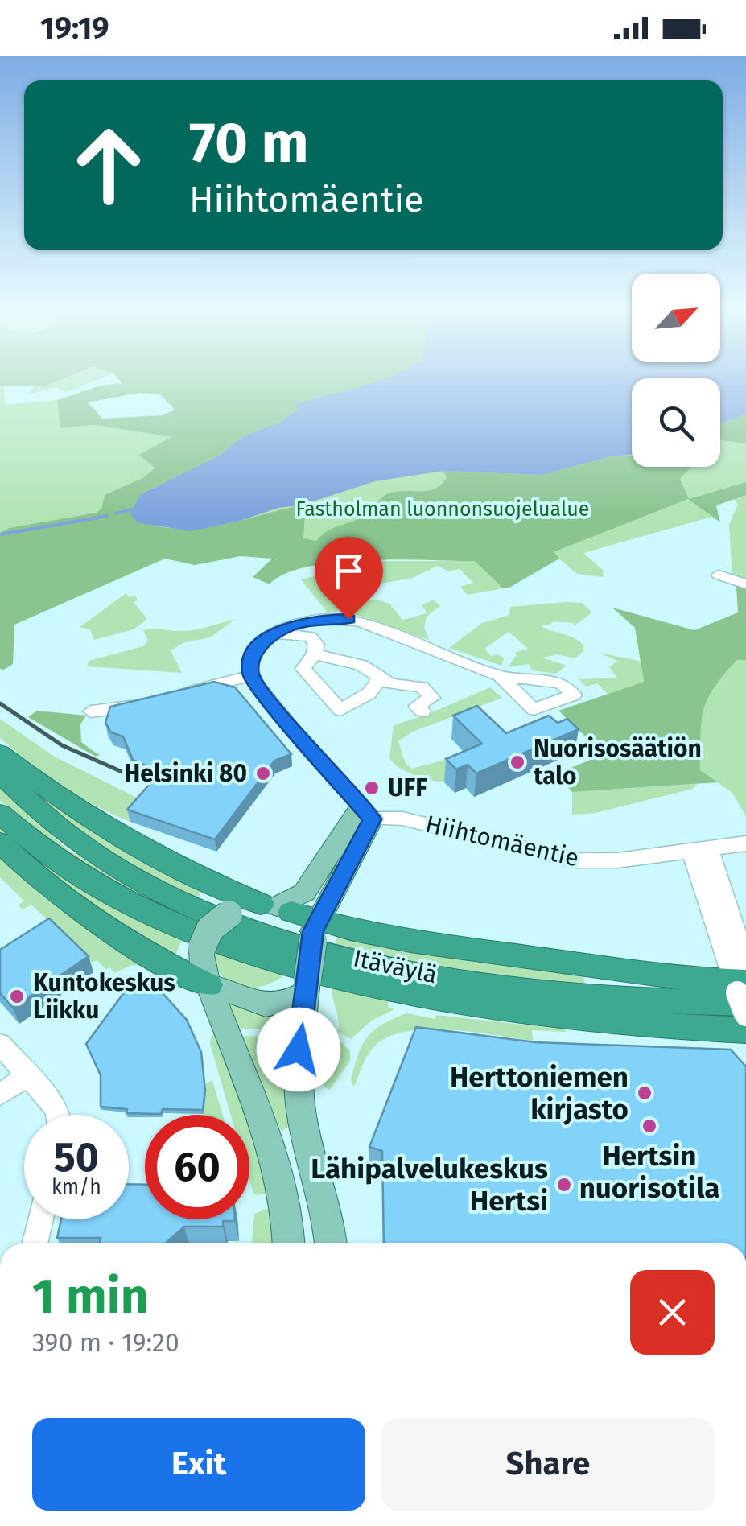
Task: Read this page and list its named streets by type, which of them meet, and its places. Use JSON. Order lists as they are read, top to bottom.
{
  "streets": {
    "highway": ["Itäväylä"],
    "street": ["Hiihtomäentie"]
  },
  "parks": ["Fastholman luonnonsuojelualue"],
  "places": [
    "Nuorisosäätiön talo",
    "Helsinki 80",
    "UFF",
    "Kuntokeskus Liikku",
    "Herttoniemen kirjasto",
    "Hertsin nuorisotila",
    "Lähipalvelukeskus Hertsi"
  ],
  "north": "top right",
  "page": {
    "status": "19:19",
    "turn": ["70 m", "Hiihtomäentie"],
    "speed": "50 km/h",
    "limit": "60",
    "heading": ["1 min", "390 m · 19:20"],
    "buttons": ["Exit", "Share"]
  }
}
